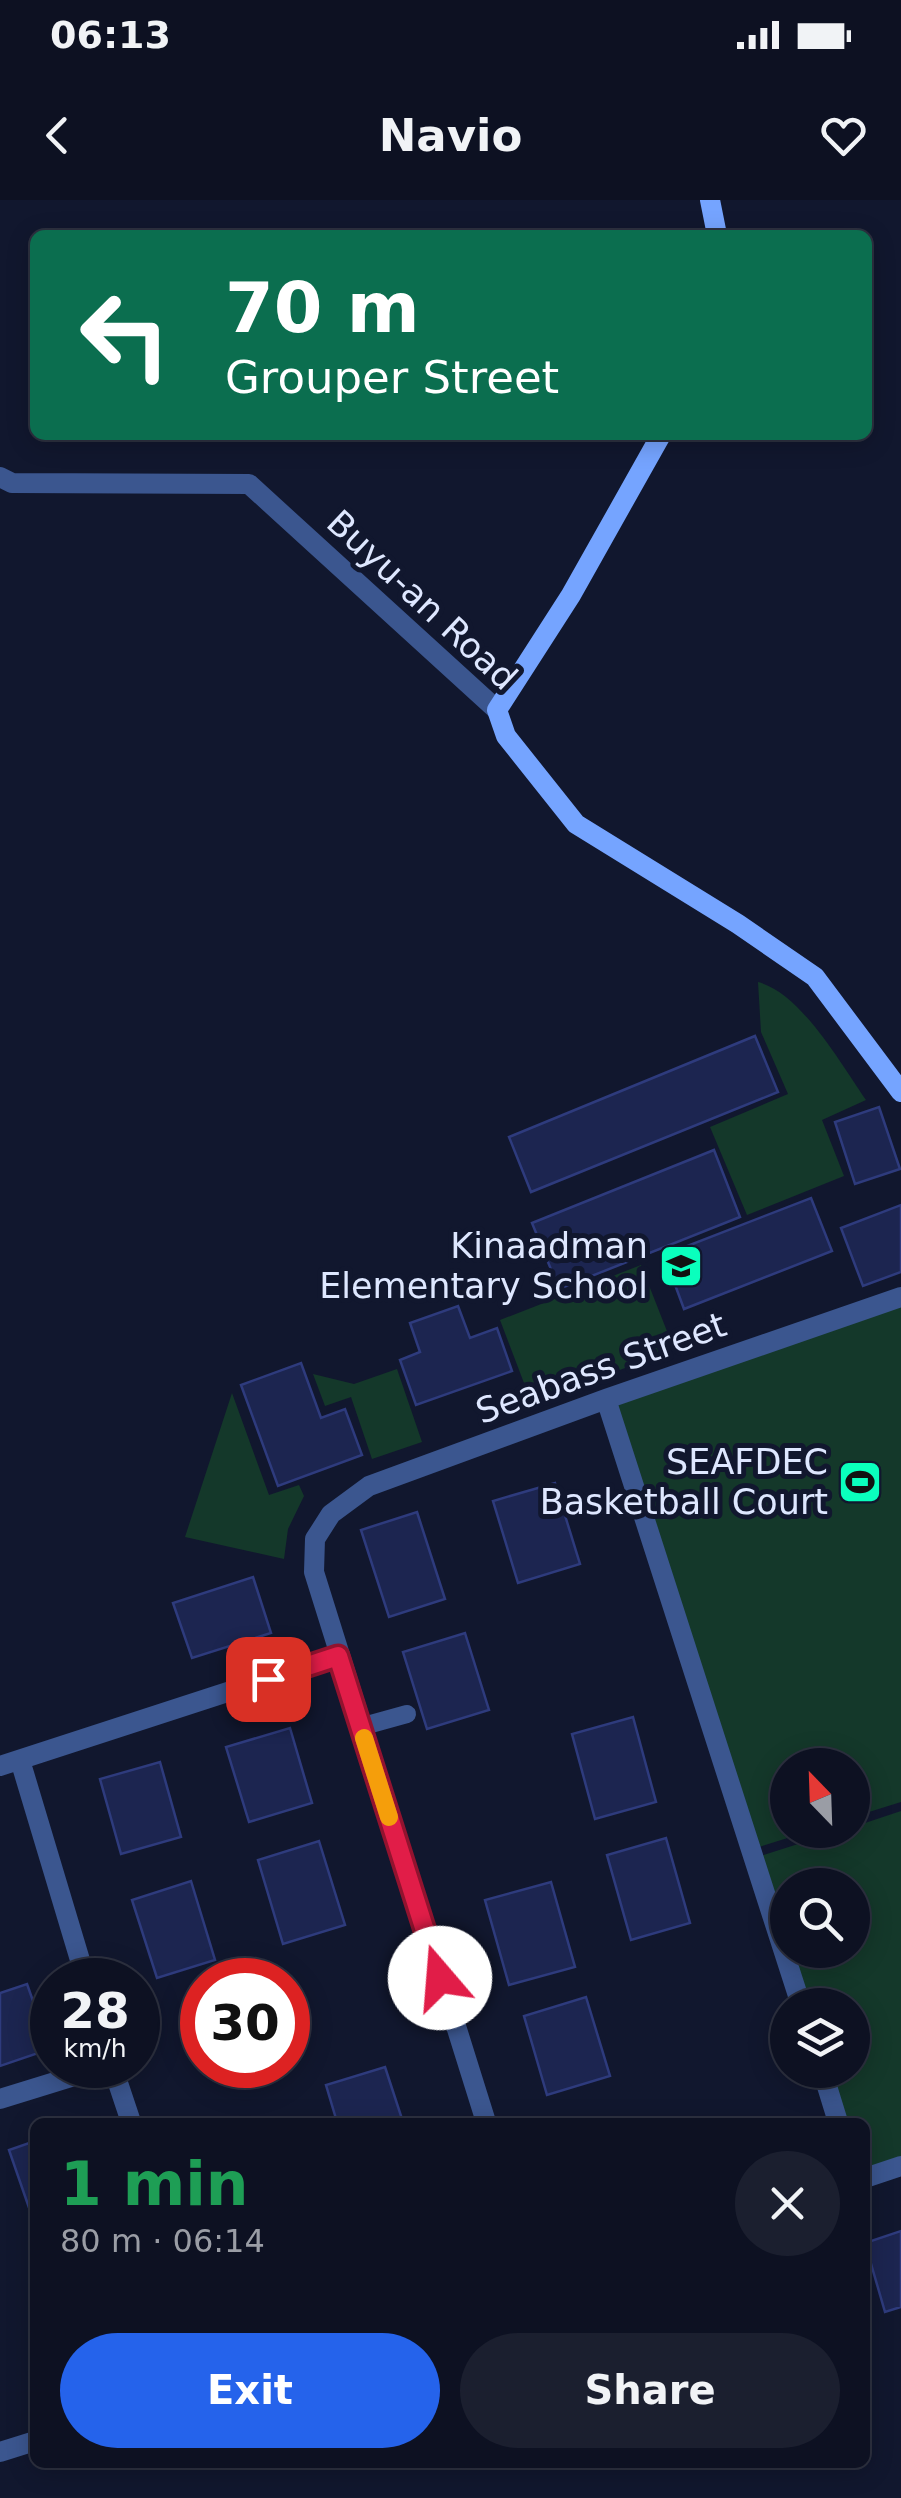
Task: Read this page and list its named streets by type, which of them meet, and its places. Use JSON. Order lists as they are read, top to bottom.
{
  "streets": {
    "street": ["Buyu-an Road", "Seabass Street"]
  },
  "places": {
    "school or university": ["Kinaadman Elementary School"],
    "sports": ["SEAFDEC Basketball Court"]
  },
  "north": "top left",
  "page": {
    "status": "06:13",
    "header": "Navio",
    "turn": ["70 m", "Grouper Street"],
    "speed": "28 km/h",
    "limit": "30",
    "heading": ["1 min", "80 m · 06:14"],
    "buttons": ["Exit", "Share"]
  }
}
